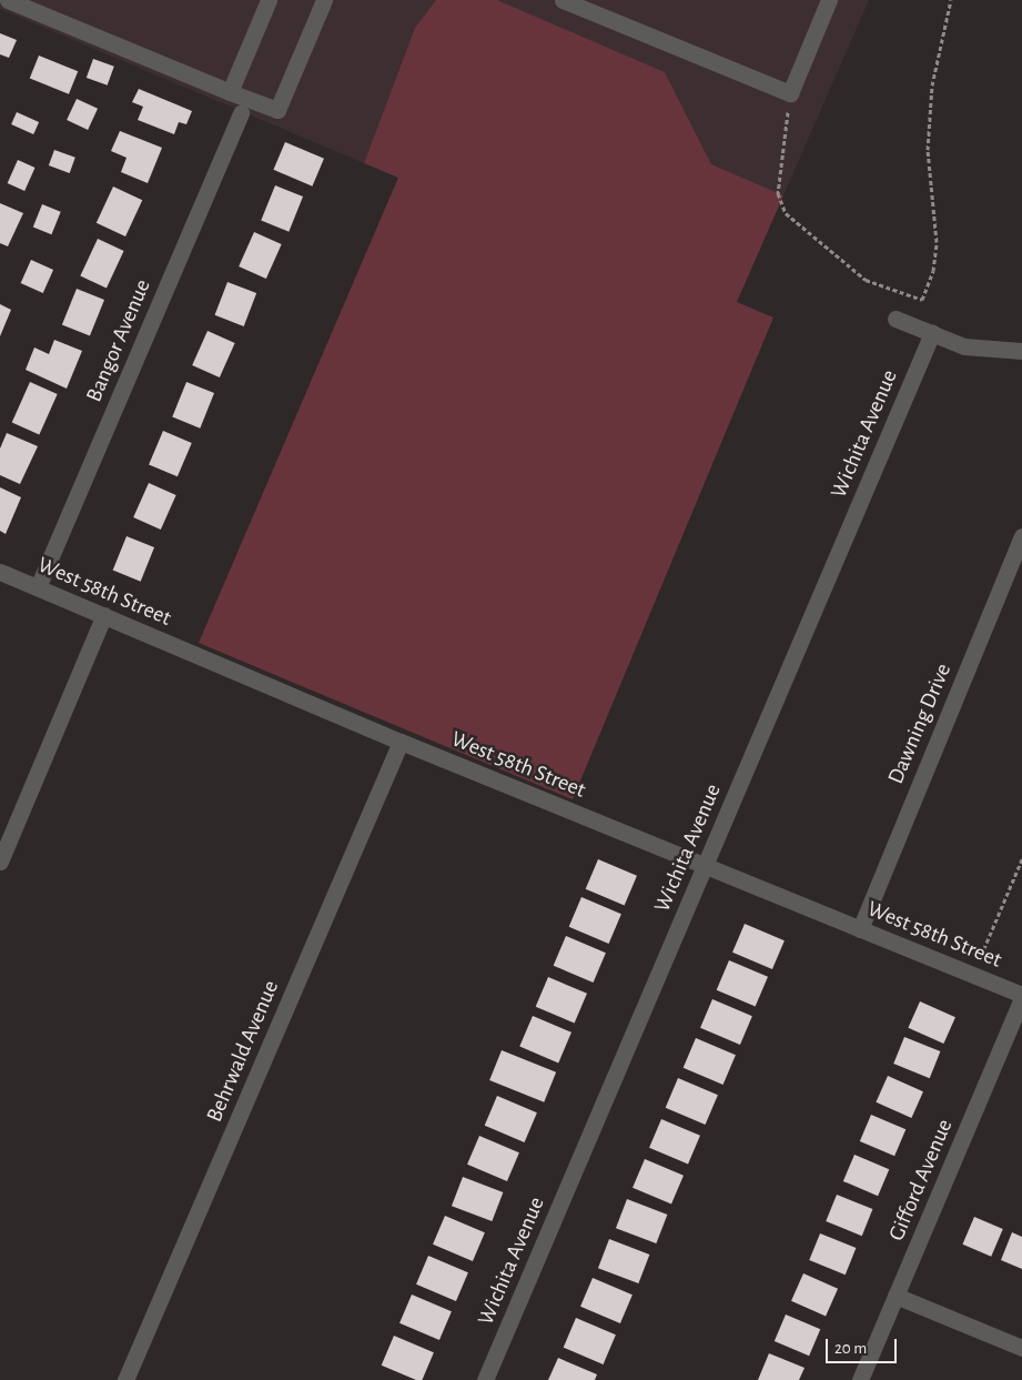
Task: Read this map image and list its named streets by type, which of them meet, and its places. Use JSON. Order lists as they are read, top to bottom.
{
  "streets": {
    "street": [
      "Bangor Avenue",
      "Wichita Avenue",
      "West 58th Street",
      "Dawning Drive",
      "Behrwald Avenue",
      "Gifford Avenue"
    ]
  },
  "crossings": [
    ["Bangor Avenue", "West 58th Street"],
    ["Wichita Avenue", "West 58th Street"],
    ["West 58th Street", "Dawning Drive"],
    ["West 58th Street", "Behrwald Avenue"],
    ["West 58th Street", "Gifford Avenue"]
  ],
  "scale_bar": "20 m"
}
